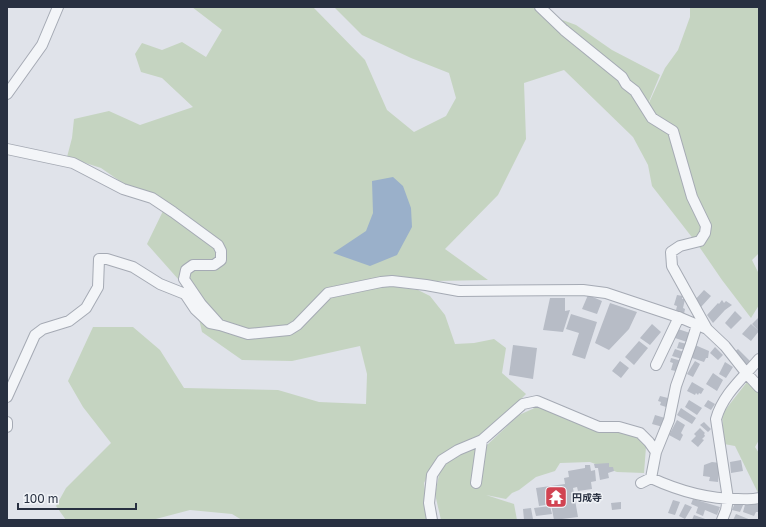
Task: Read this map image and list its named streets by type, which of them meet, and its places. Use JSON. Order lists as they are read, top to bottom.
{
  "places": {
    "temple": ["円成寺"]
  },
  "scale_bar": "100 m"
}
